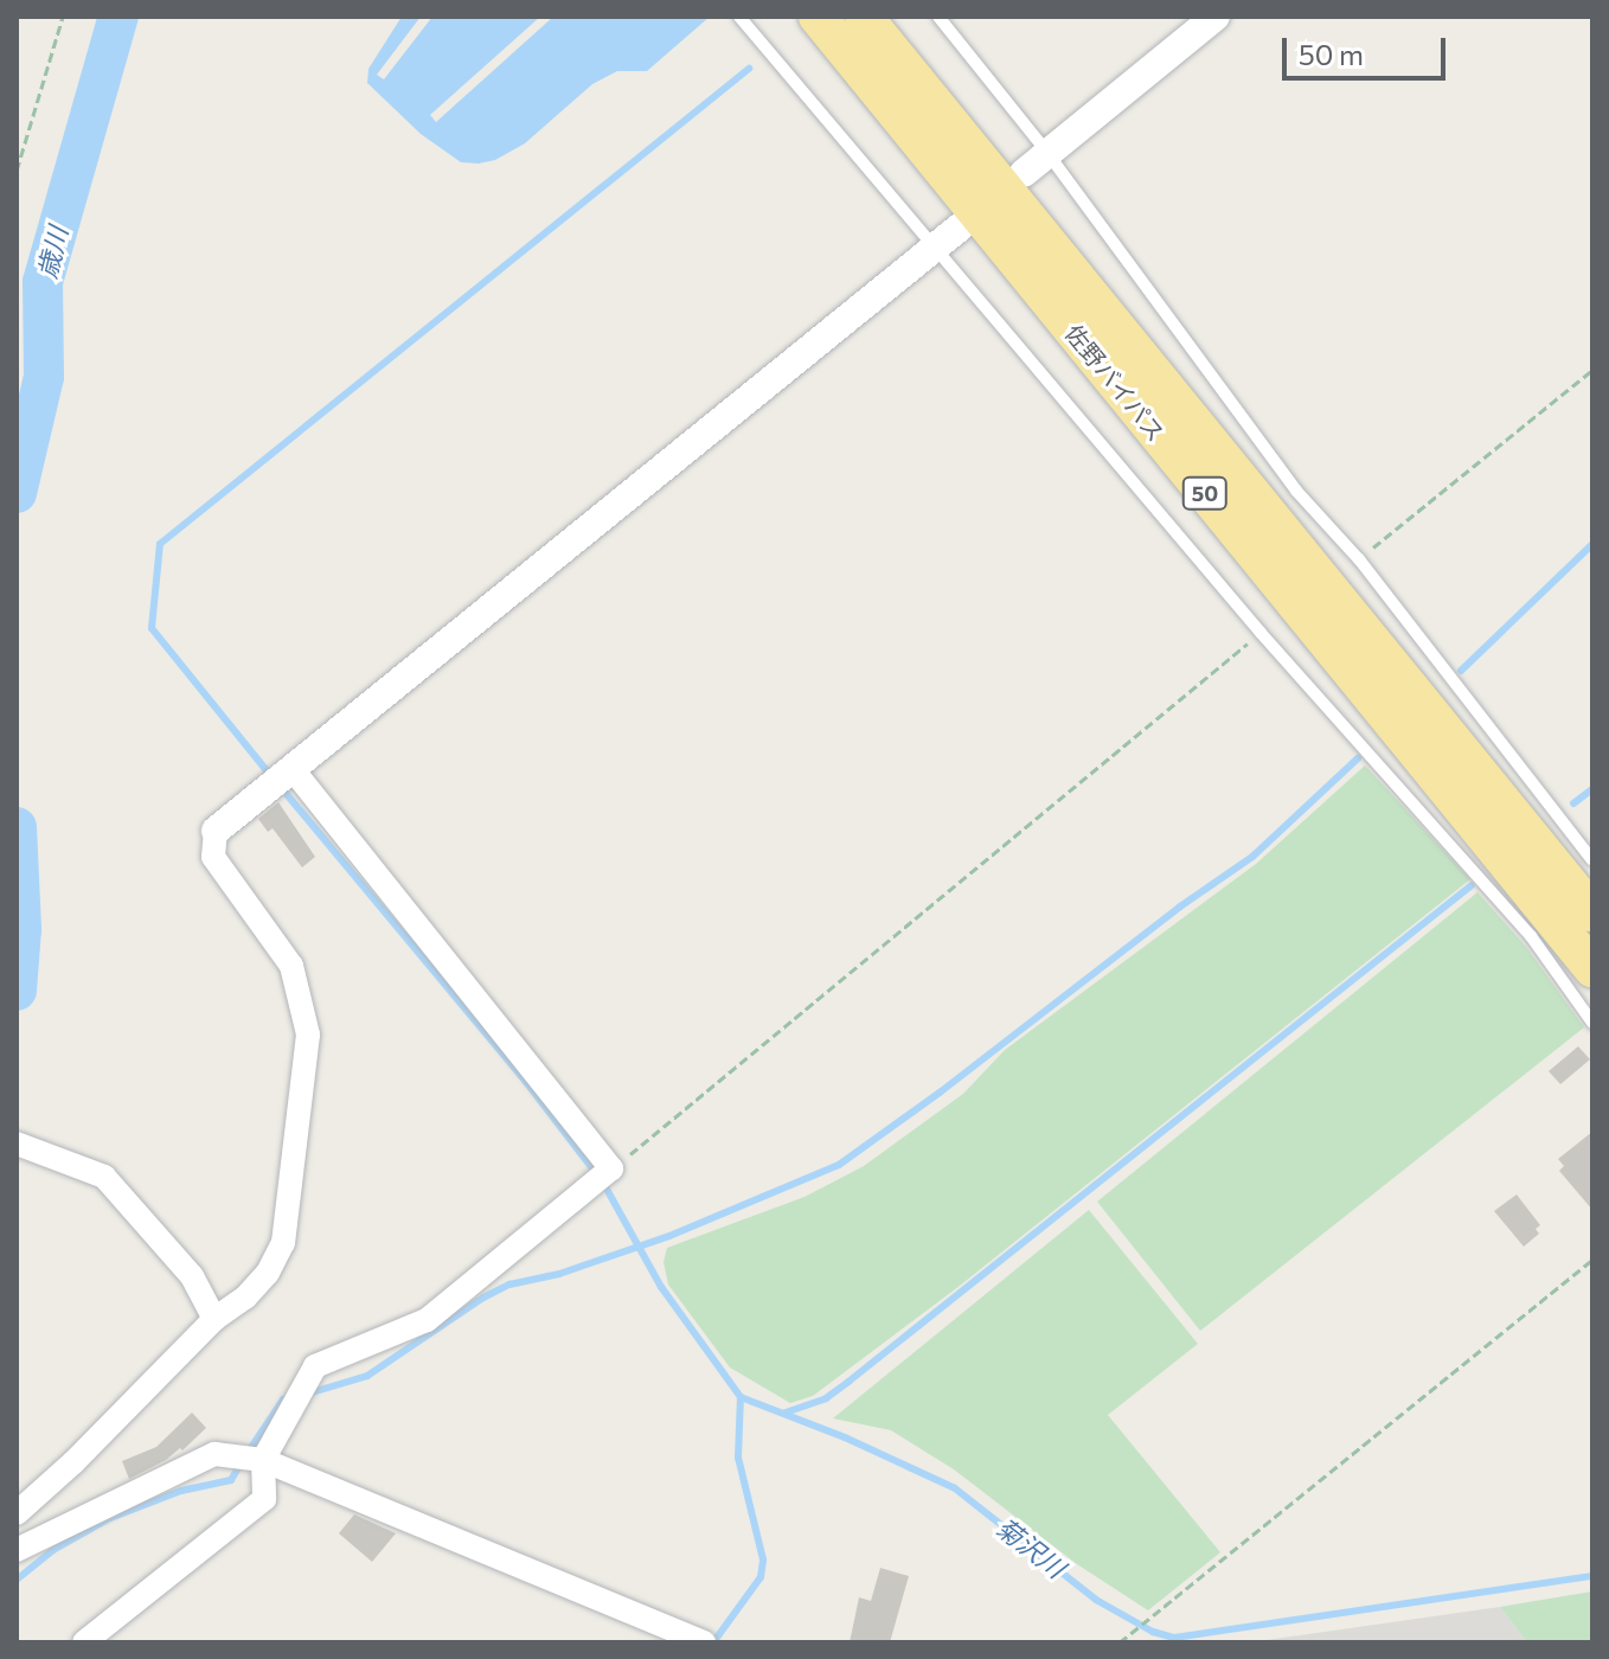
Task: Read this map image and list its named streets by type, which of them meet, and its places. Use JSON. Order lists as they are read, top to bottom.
{
  "streets": {
    "highway": ["佐野バイパス", "50"]
  },
  "water": ["歳川", "菊沢川"],
  "scale_bar": "50 m"
}
